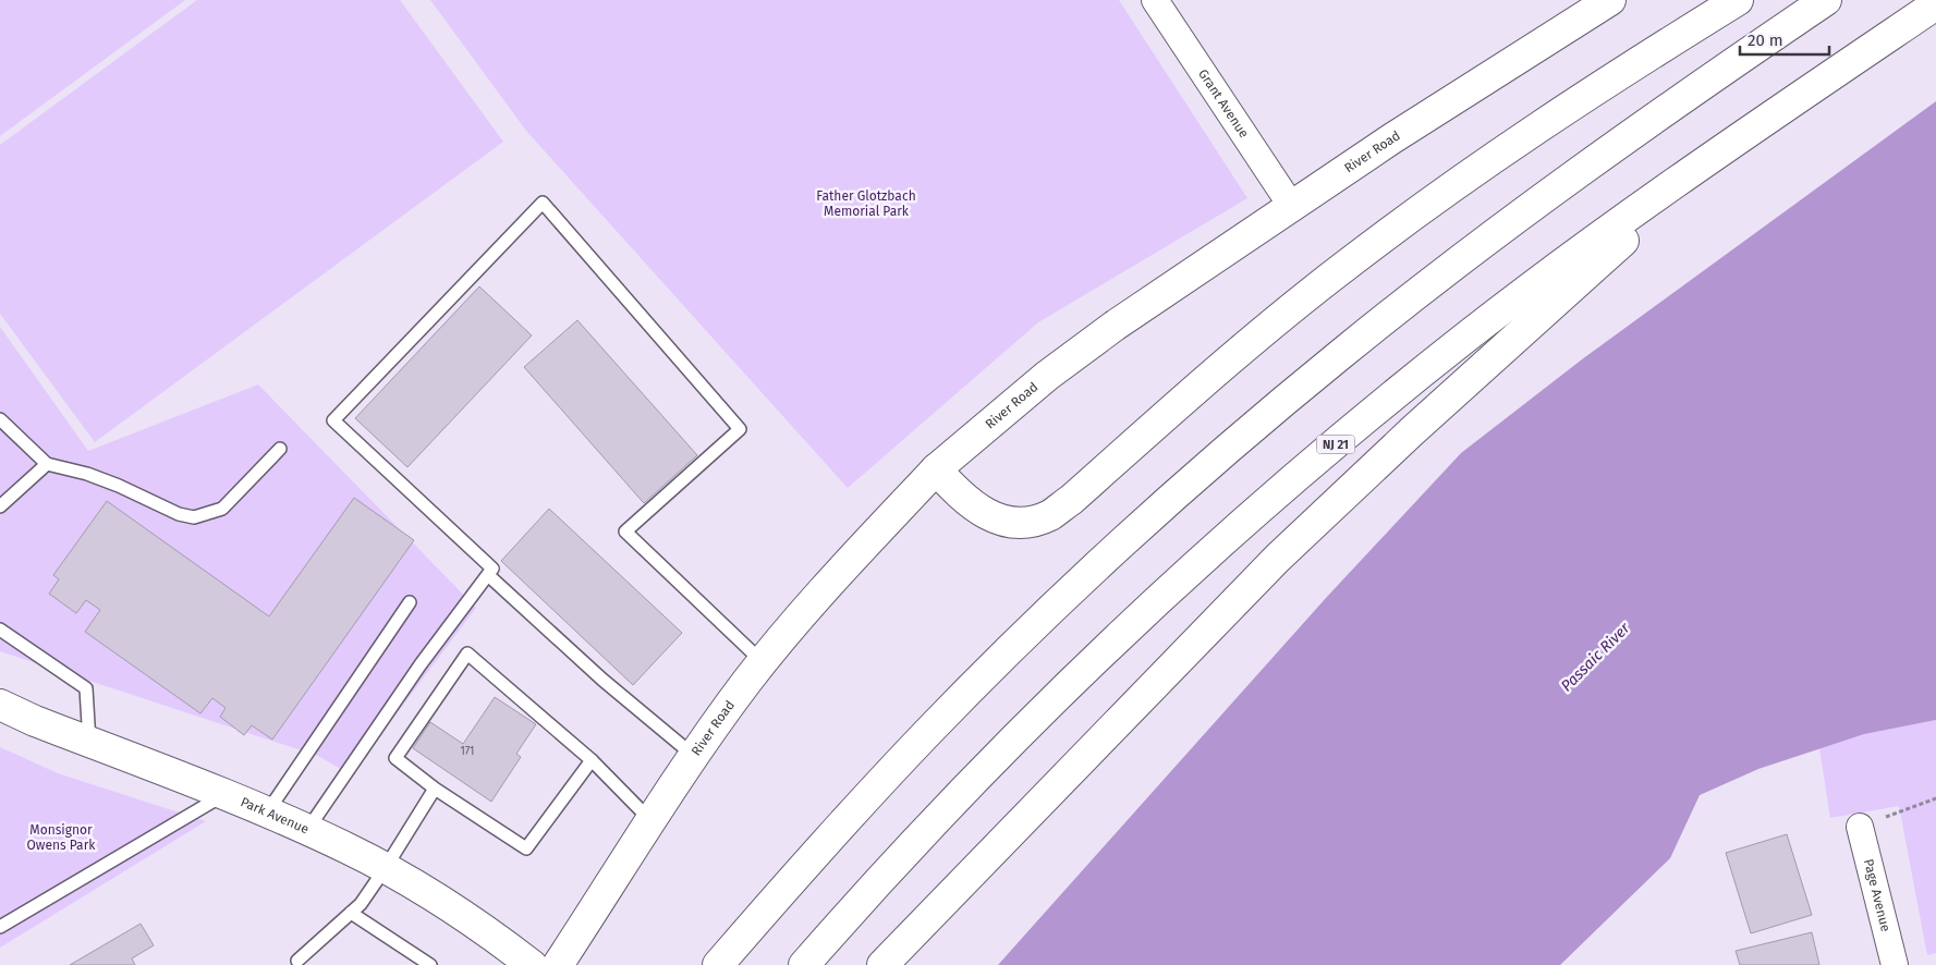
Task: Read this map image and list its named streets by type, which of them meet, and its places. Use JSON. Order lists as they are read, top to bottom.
{
  "streets": {
    "main road": ["River Road", "NJ 21", "Park Avenue"],
    "street": ["Grant Avenue", "Page Avenue"]
  },
  "crossings": [
    ["Grant Avenue", "River Road"]
  ],
  "water": ["Passaic River"],
  "parks": ["Father Glotzbach Memorial Park", "Monsignor Owens Park"],
  "house_numbers": ["171"],
  "scale_bar": "20 m"
}
